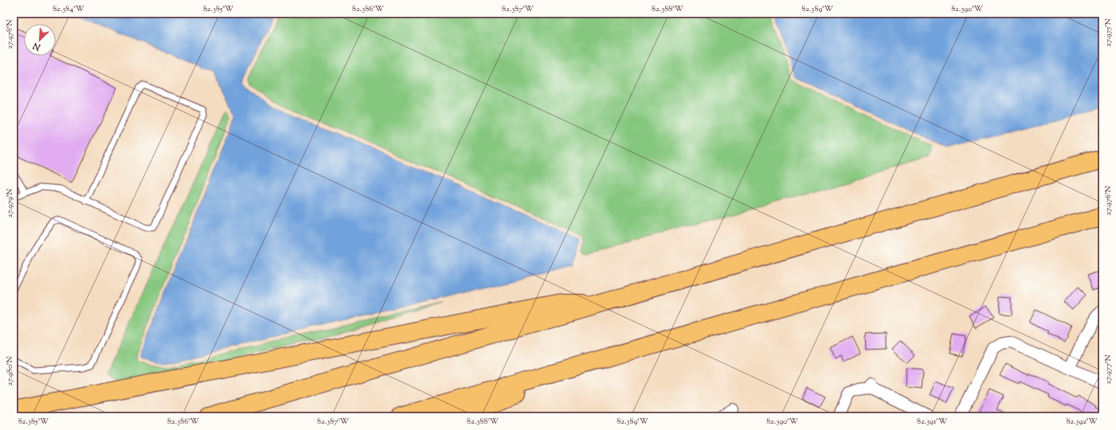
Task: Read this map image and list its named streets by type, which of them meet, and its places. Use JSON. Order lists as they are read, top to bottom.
{
  "north": "bottom left",
  "coordinates": [
    "82.384°W",
    "82.385°W",
    "82.386°W",
    "82.387°W",
    "82.388°W",
    "82.389°W",
    "82.390°W",
    "27.975°N",
    "27.978°N",
    "27.976°N",
    "27.979°N",
    "27.977°N",
    "27.980°N",
    "82.391°W",
    "82.392°W"
  ]
}
